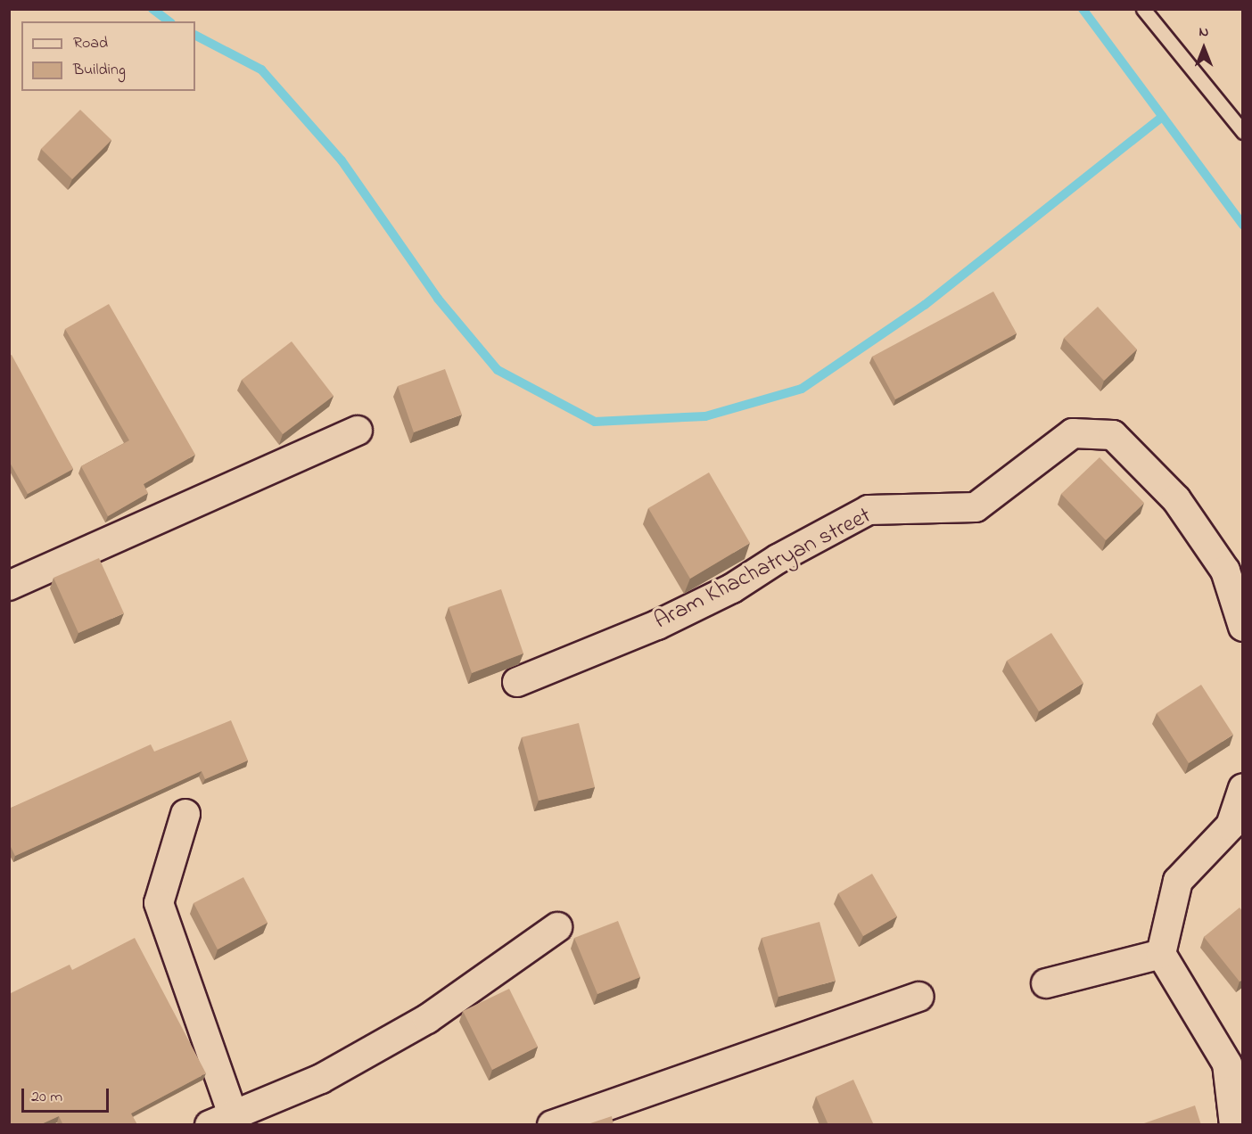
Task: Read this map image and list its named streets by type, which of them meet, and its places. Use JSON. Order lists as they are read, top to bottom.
{
  "streets": {
    "street": ["Aram Khachatryan street"]
  },
  "legend": ["Road", "Building"],
  "scale_bar": "20 m",
  "north": "top"
}
